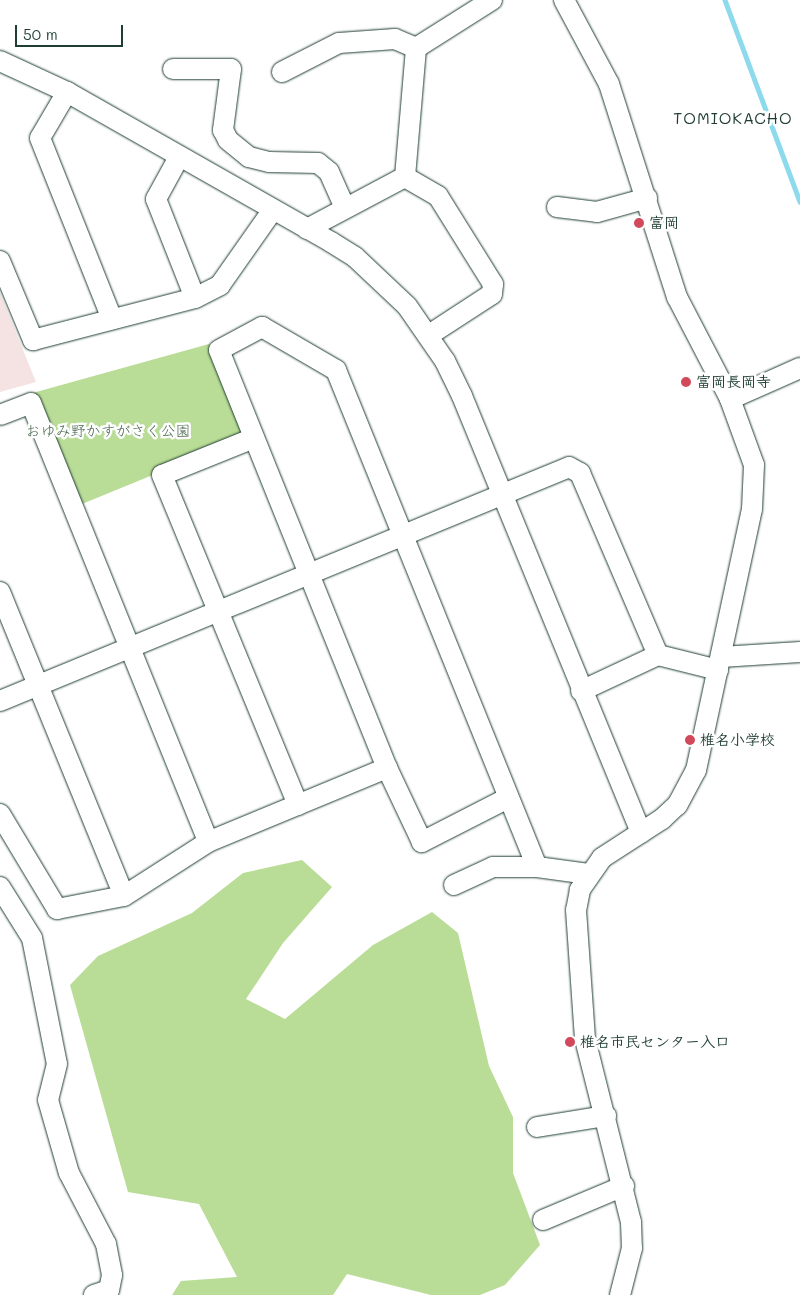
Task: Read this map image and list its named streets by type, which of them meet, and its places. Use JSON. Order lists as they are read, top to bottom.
{
  "districts": ["TOMIOKACHO"],
  "parks": ["おゆみ野かすがさく公園"],
  "places": [
    "富岡",
    "富岡長岡寺",
    "椎名小学校",
    "椎名市民センター入口"
  ],
  "scale_bar": "50 m"
}
